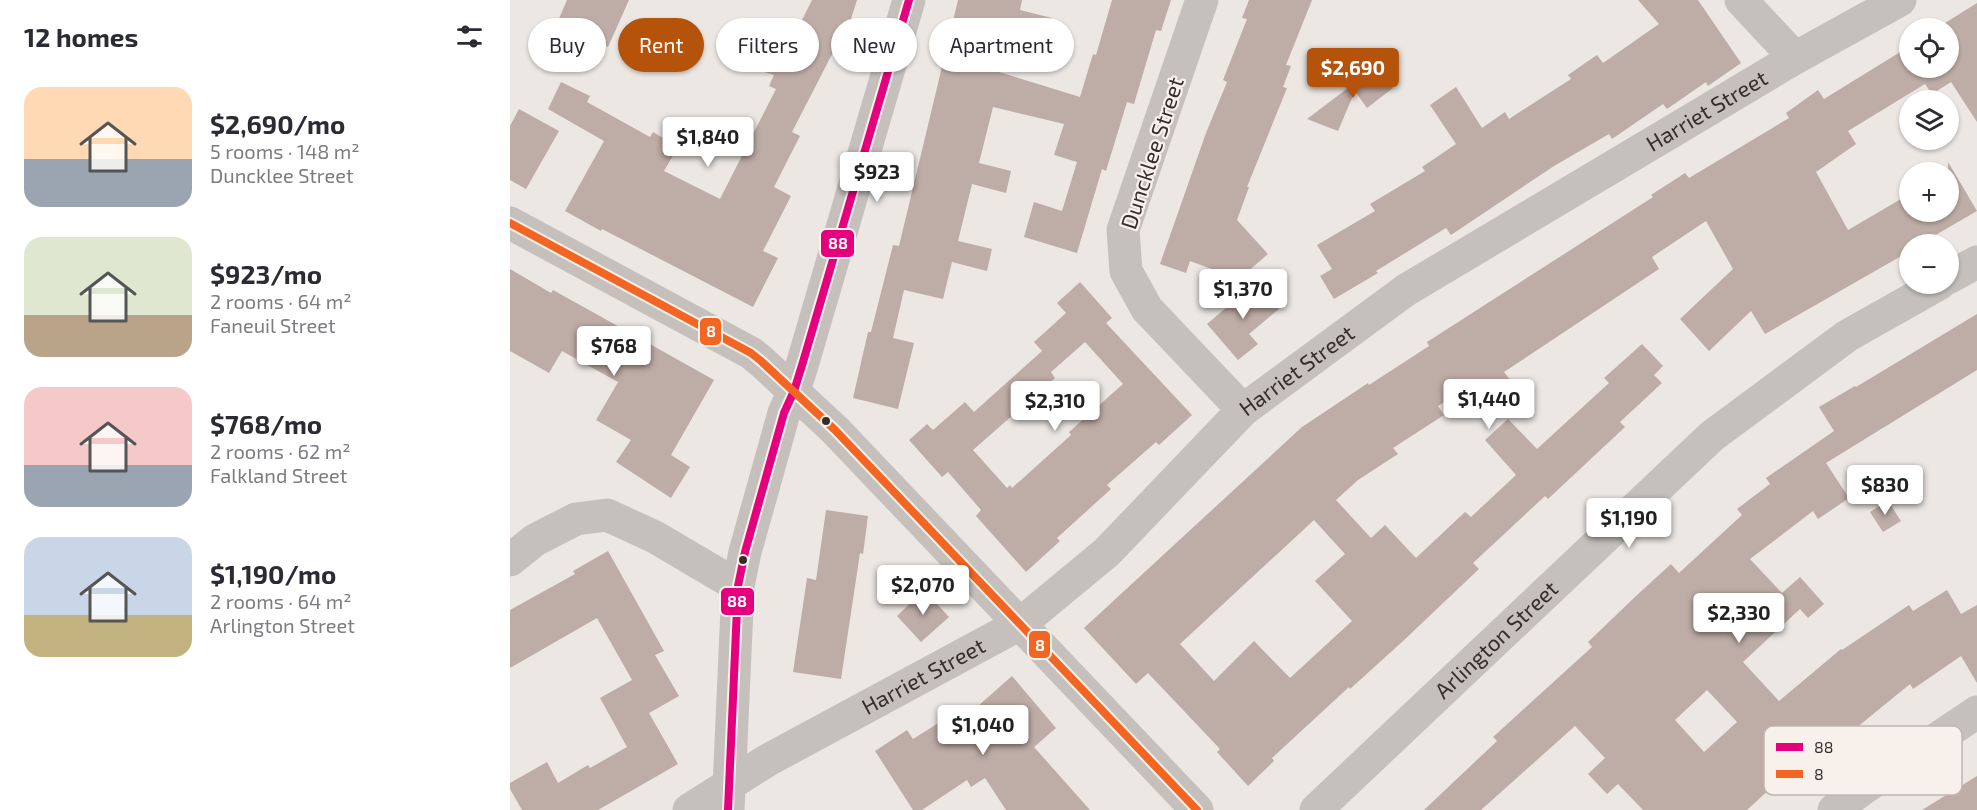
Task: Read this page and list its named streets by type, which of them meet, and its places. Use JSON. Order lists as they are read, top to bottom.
{
  "streets": {
    "street": ["Harriet Street", "Duncklee Street", "Arlington Street"]
  },
  "crossings": [
    ["Harriet Street", "Duncklee Street"]
  ],
  "lines": ["transit line 88", "transit line 8"],
  "legend": ["88", "8"],
  "page": {
    "heading": "12 homes",
    "map_buttons": ["+", "−"],
    "chip": [
      "Buy",
      "Rent",
      "Filters",
      "New",
      "Apartment"
    ],
    "price": [
      "$2,690",
      "$1,840",
      "$923",
      "$1,370",
      "$768",
      "$1,440",
      "$2,310",
      "$830",
      "$1,190",
      "$2,070",
      "$2,330",
      "$1,040"
    ],
    "list": [
      {
        "name": "$2,690/mo",
        "note": "5 rooms · 148 m² · Duncklee Street"
      },
      {
        "name": "$923/mo",
        "note": "2 rooms · 64 m² · Faneuil Street"
      },
      {
        "name": "$768/mo",
        "note": "2 rooms · 62 m² · Falkland Street"
      },
      {
        "name": "$1,190/mo",
        "note": "2 rooms · 64 m² · Arlington Street"
      }
    ]
  }
}
